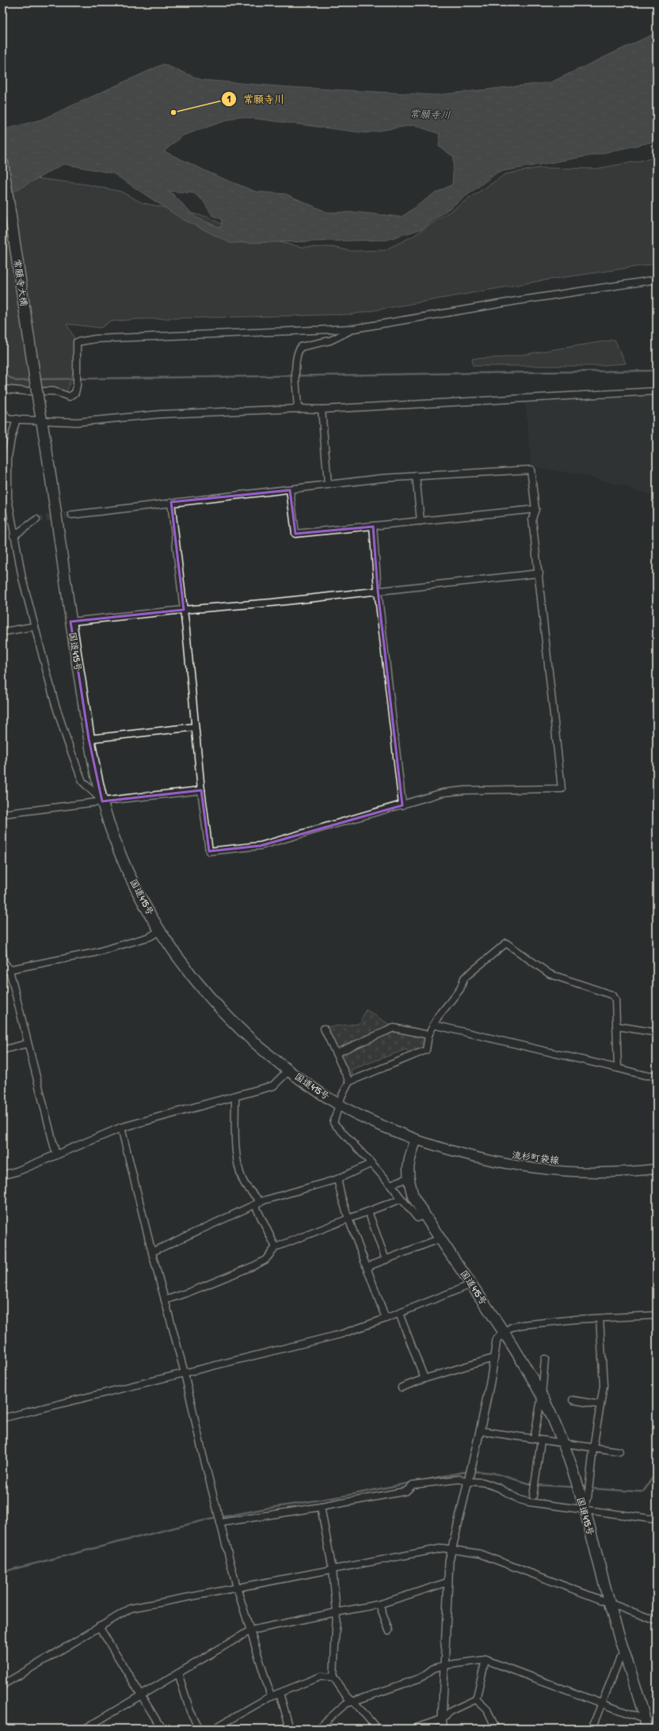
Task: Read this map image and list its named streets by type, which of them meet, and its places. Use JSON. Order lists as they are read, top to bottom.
{
  "streets": {
    "highway": ["常願寺大橋", "国道415号"],
    "main road": ["流杉町袋線"]
  },
  "crossings": [
    ["常願寺大橋", "国道415号"],
    ["国道415号", "流杉町袋線"]
  ],
  "water": ["常願寺川"],
  "places": ["常願寺川"]
}
